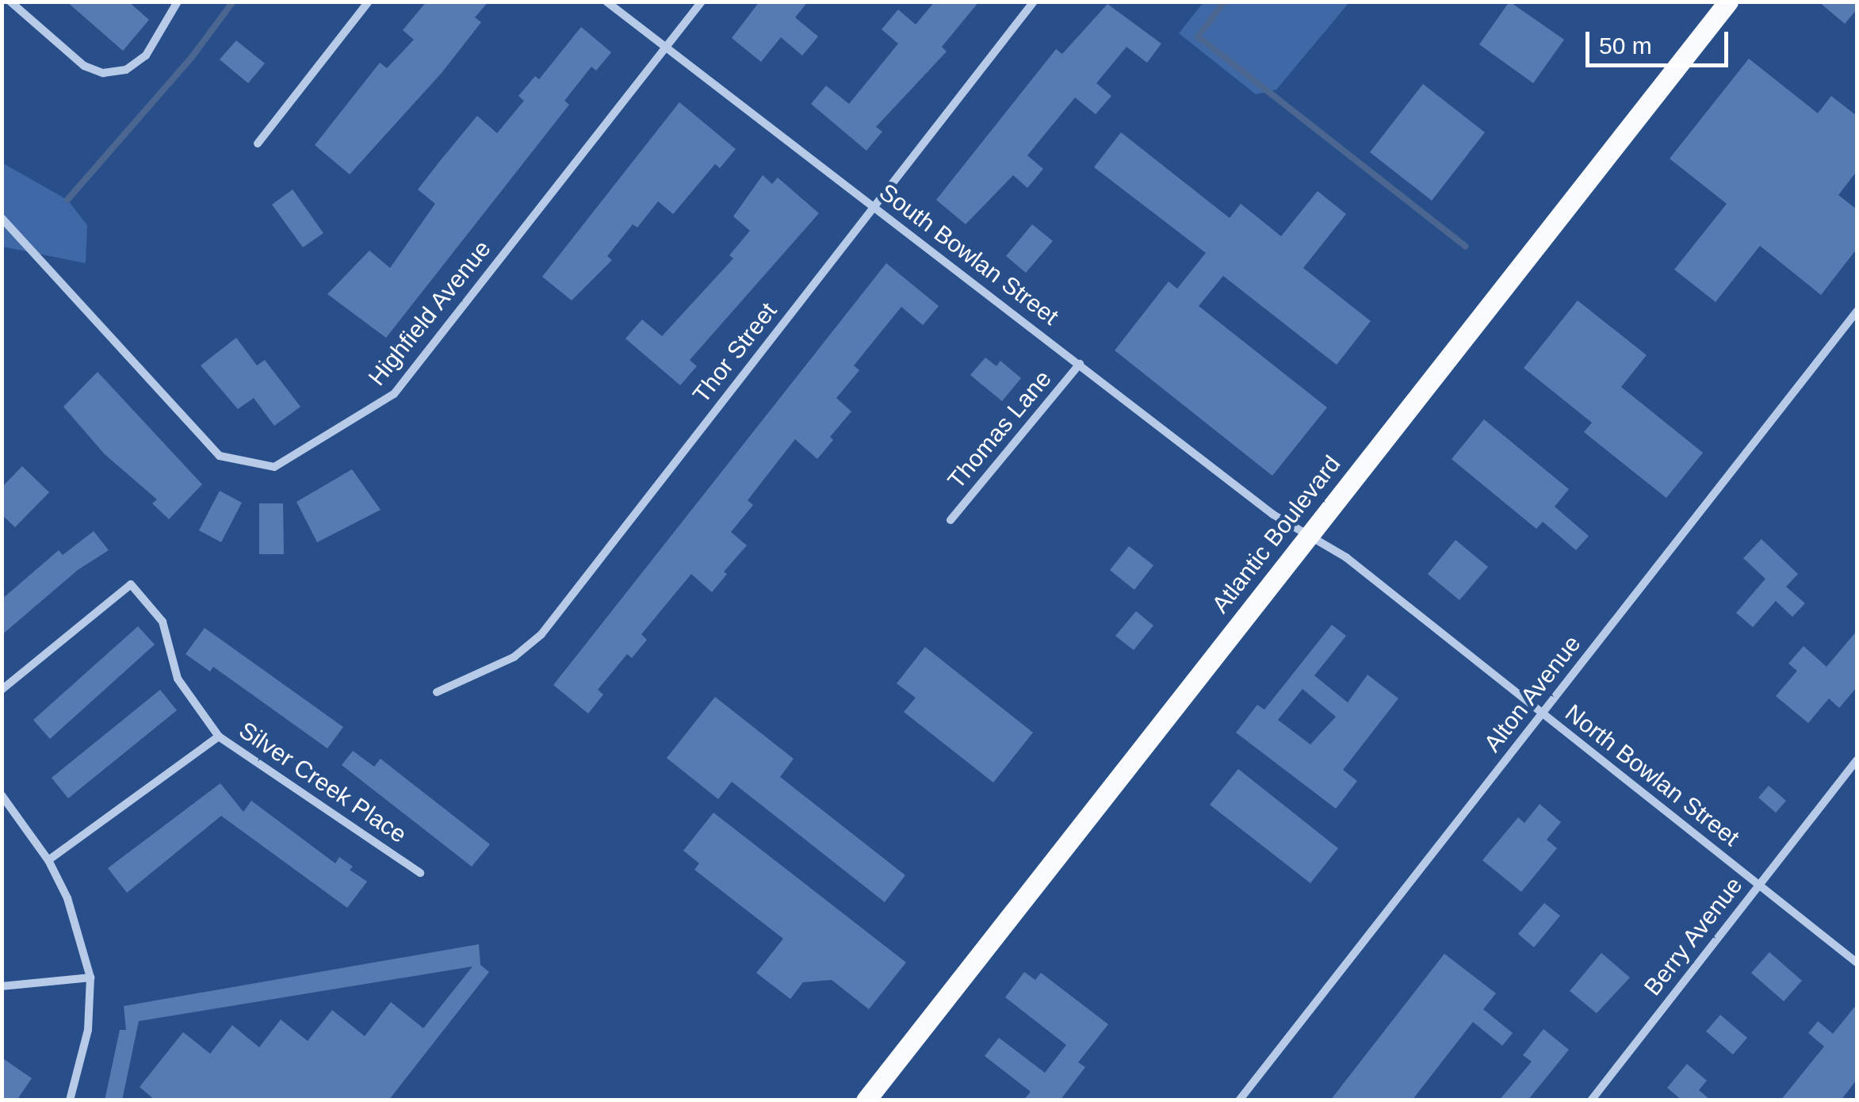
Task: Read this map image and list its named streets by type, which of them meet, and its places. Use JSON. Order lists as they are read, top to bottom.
{
  "streets": {
    "main road": ["Atlantic Boulevard"],
    "street": [
      "South Bowlan Street",
      "Highfield Avenue",
      "Thor Street",
      "Thomas Lane",
      "Alton Avenue",
      "North Bowlan Street",
      "Silver Creek Place",
      "Berry Avenue"
    ]
  },
  "crossings": [
    ["South Bowlan Street", "Highfield Avenue"],
    ["South Bowlan Street", "Thor Street"],
    ["South Bowlan Street", "Thomas Lane"],
    ["South Bowlan Street", "Atlantic Boulevard"],
    ["South Bowlan Street", "North Bowlan Street"],
    ["Atlantic Boulevard", "North Bowlan Street"],
    ["Alton Avenue", "North Bowlan Street"],
    ["North Bowlan Street", "Berry Avenue"]
  ],
  "scale_bar": "50 m"
}
